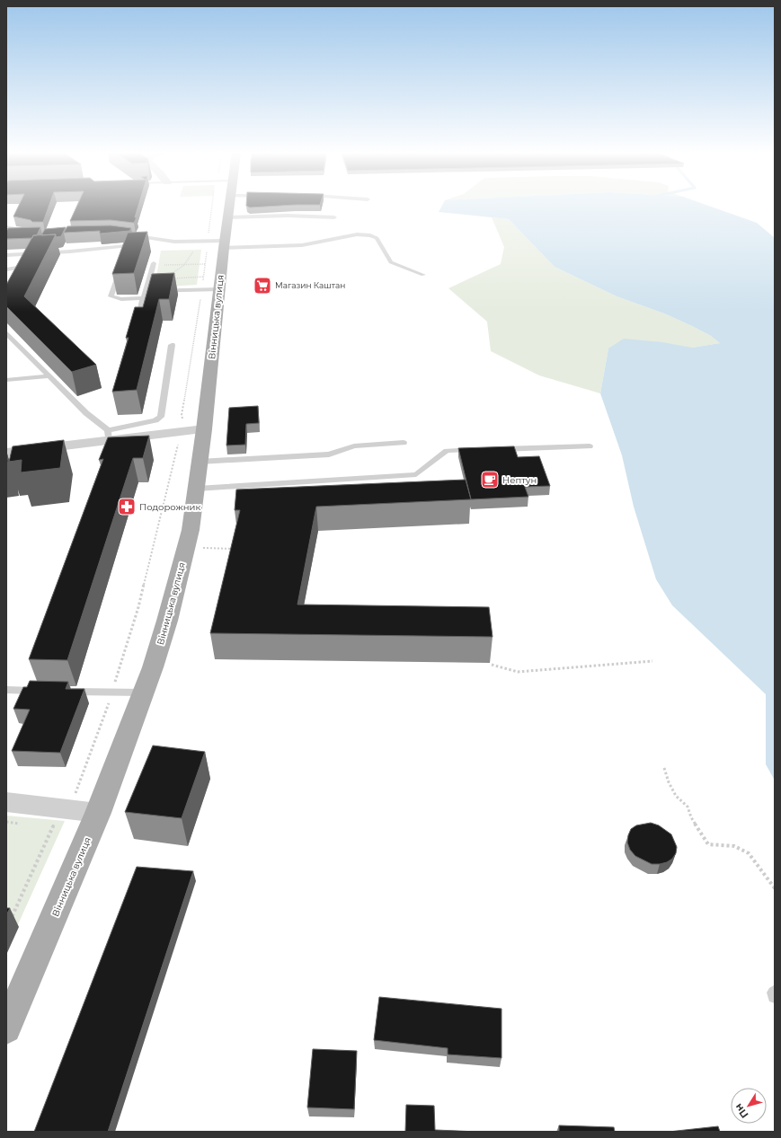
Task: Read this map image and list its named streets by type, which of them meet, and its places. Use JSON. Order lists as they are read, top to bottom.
{
  "streets": {
    "main road": ["Вінницька вулиця"]
  },
  "places": {
    "supermarket": ["Магазин Каштан"],
    "cafe": ["Нептун"],
    "pharmacy": ["Подорожник"]
  },
  "north": "bottom left"
}
